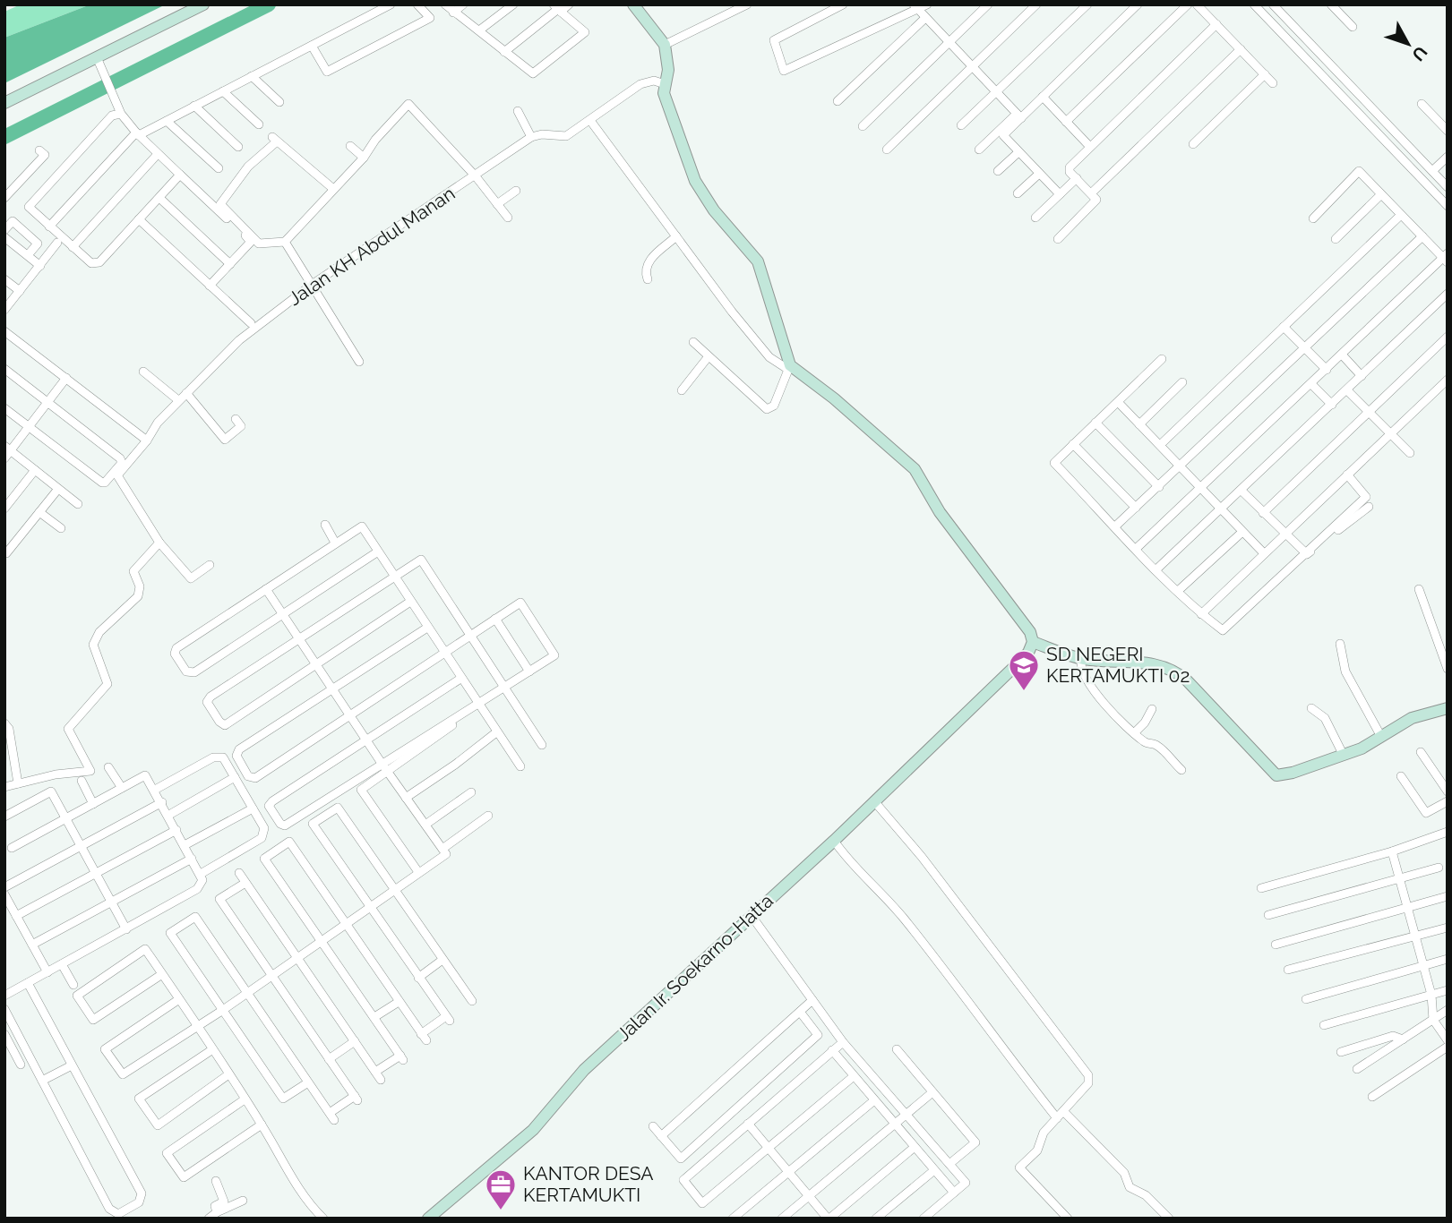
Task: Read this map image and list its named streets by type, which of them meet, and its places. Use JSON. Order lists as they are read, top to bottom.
{
  "streets": {
    "main road": ["Jalan Ir. Soekarno-Hatta"],
    "street": ["Jalan KH Abdul Manan"]
  },
  "places": {
    "school or university": ["SD NEGERI KERTAMUKTI 02"],
    "office": ["KANTOR DESA KERTAMUKTI"]
  },
  "north": "bottom right"
}
